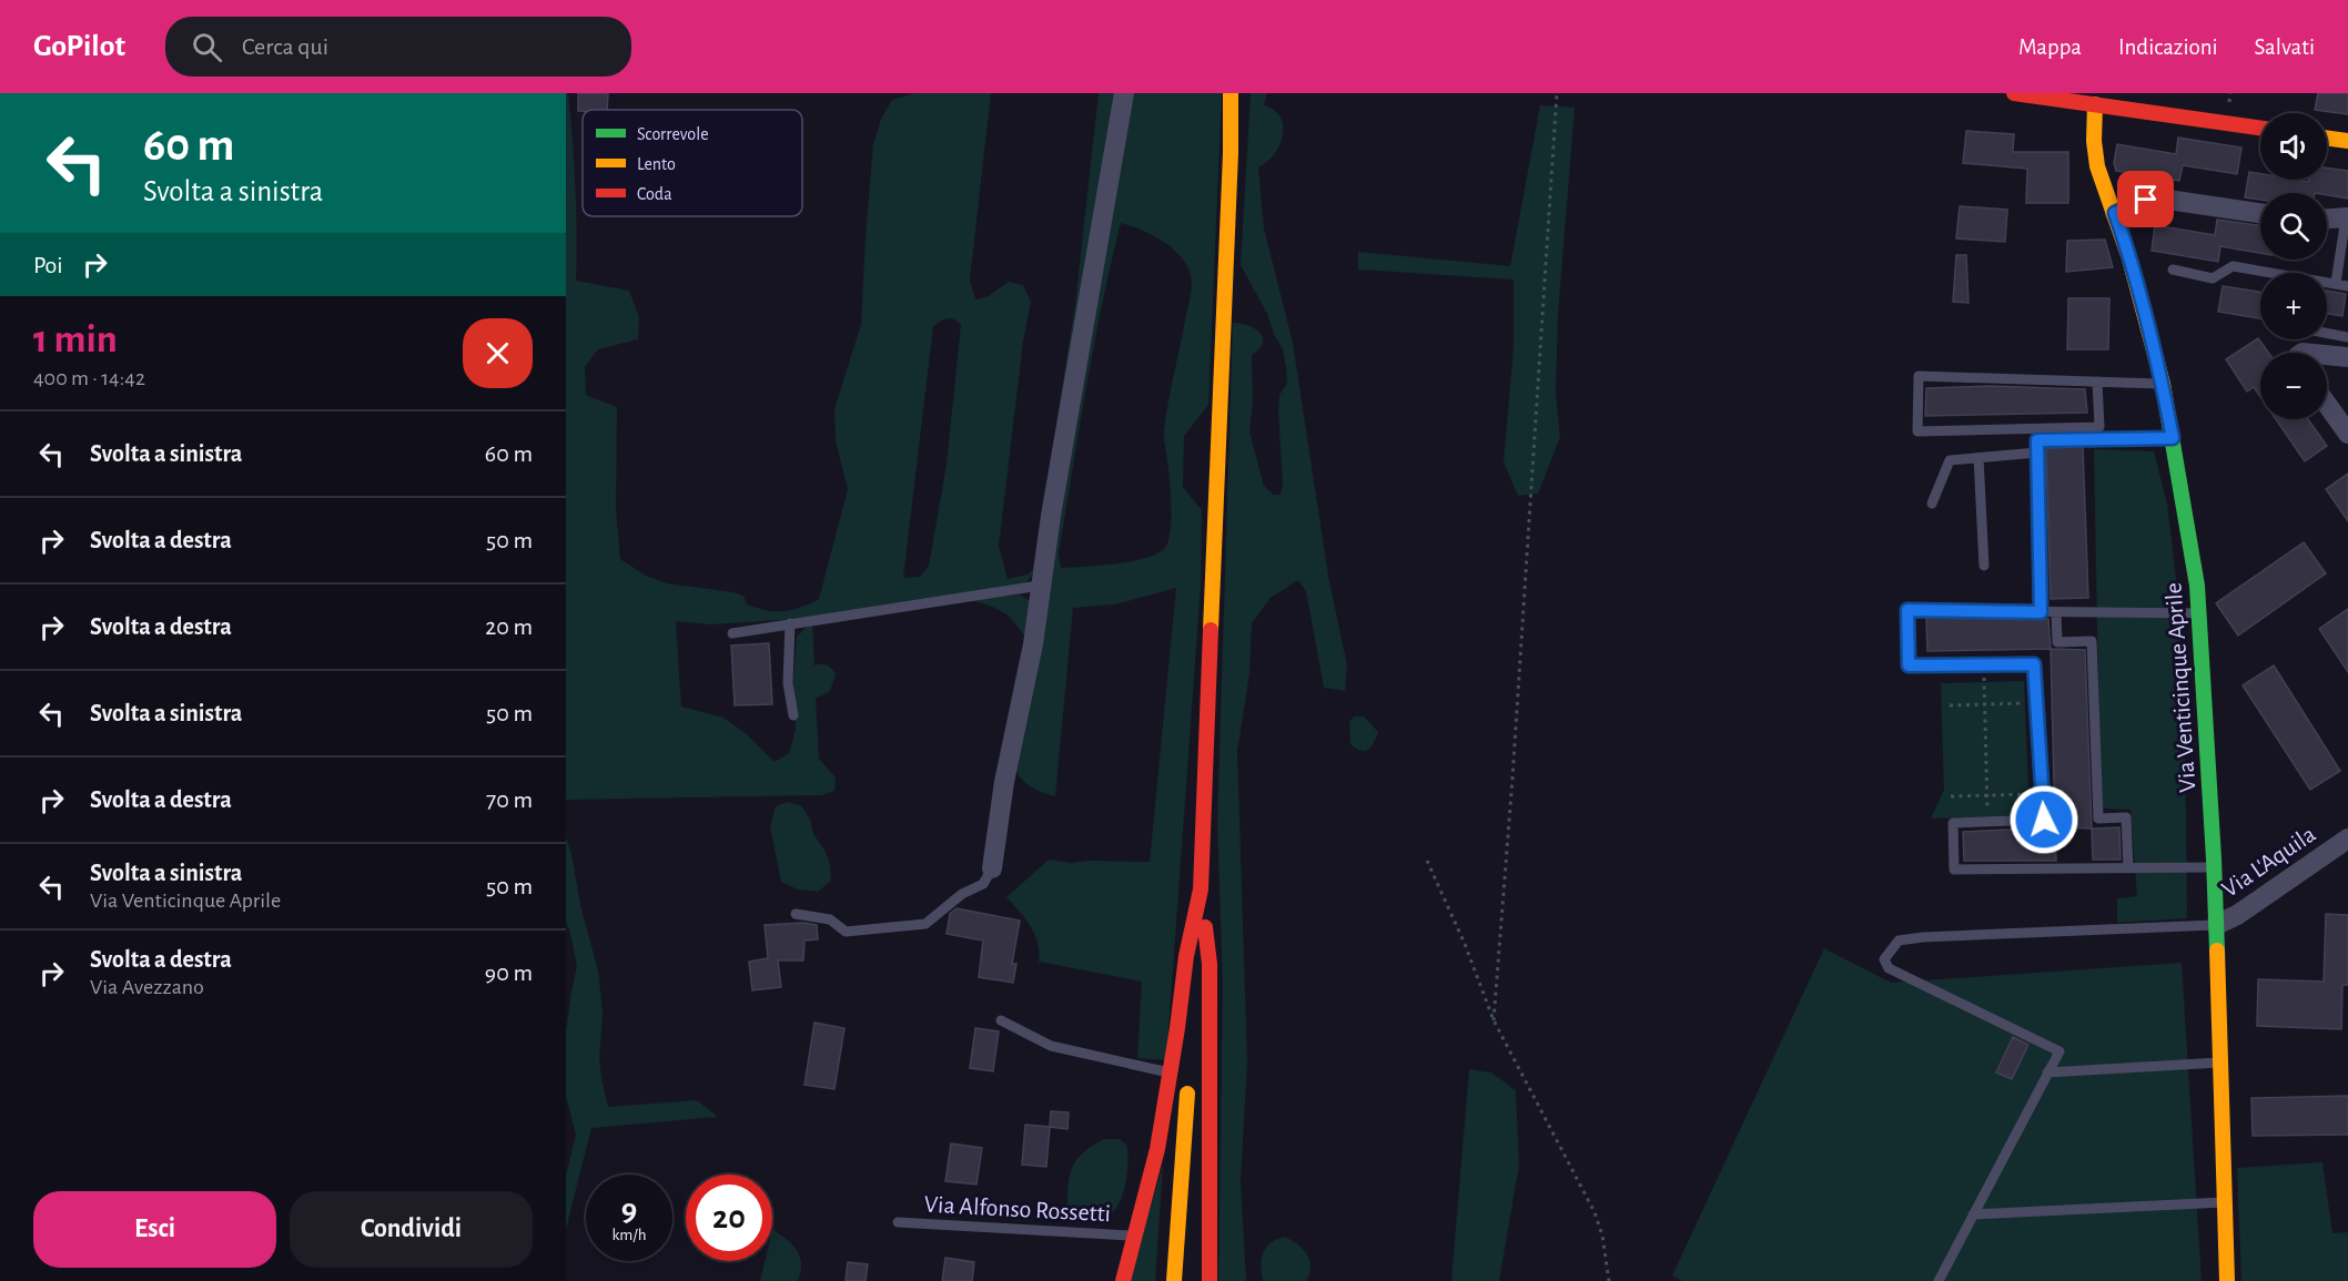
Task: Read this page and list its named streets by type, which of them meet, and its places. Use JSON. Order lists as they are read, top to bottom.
{
  "streets": {
    "main road": ["Via Venticinque Aprile"],
    "street": ["Via L'Aquila"],
    "lane": ["Via Alfonso Rossetti"]
  },
  "crossings": [
    ["Via Venticinque Aprile", "Via L'Aquila"]
  ],
  "legend": ["Scorrevole", "Lento", "Coda"],
  "page": {
    "header": "GoPilot",
    "search": "Cerca qui",
    "nav": ["Mappa", "Indicazioni", "Salvati"],
    "turn": ["60 m", "Svolta a sinistra"],
    "map_buttons": ["+", "−"],
    "then": "Poi",
    "heading": ["1 min", "400 m · 14:42"],
    "list": [
      {
        "name": "Svolta a sinistra",
        "value": "60 m"
      },
      {
        "name": "Svolta a destra",
        "value": "50 m"
      },
      {
        "name": "Svolta a destra",
        "value": "20 m"
      },
      {
        "name": "Svolta a sinistra",
        "value": "50 m"
      },
      {
        "name": "Svolta a destra",
        "value": "70 m"
      },
      {
        "name": "Svolta a sinistra",
        "note": "Via Venticinque Aprile",
        "value": "50 m"
      },
      {
        "name": "Svolta a destra",
        "note": "Via Avezzano",
        "value": "90 m"
      }
    ],
    "speed": "9 km/h",
    "limit": "20",
    "buttons": ["Esci", "Condividi"]
  }
}
